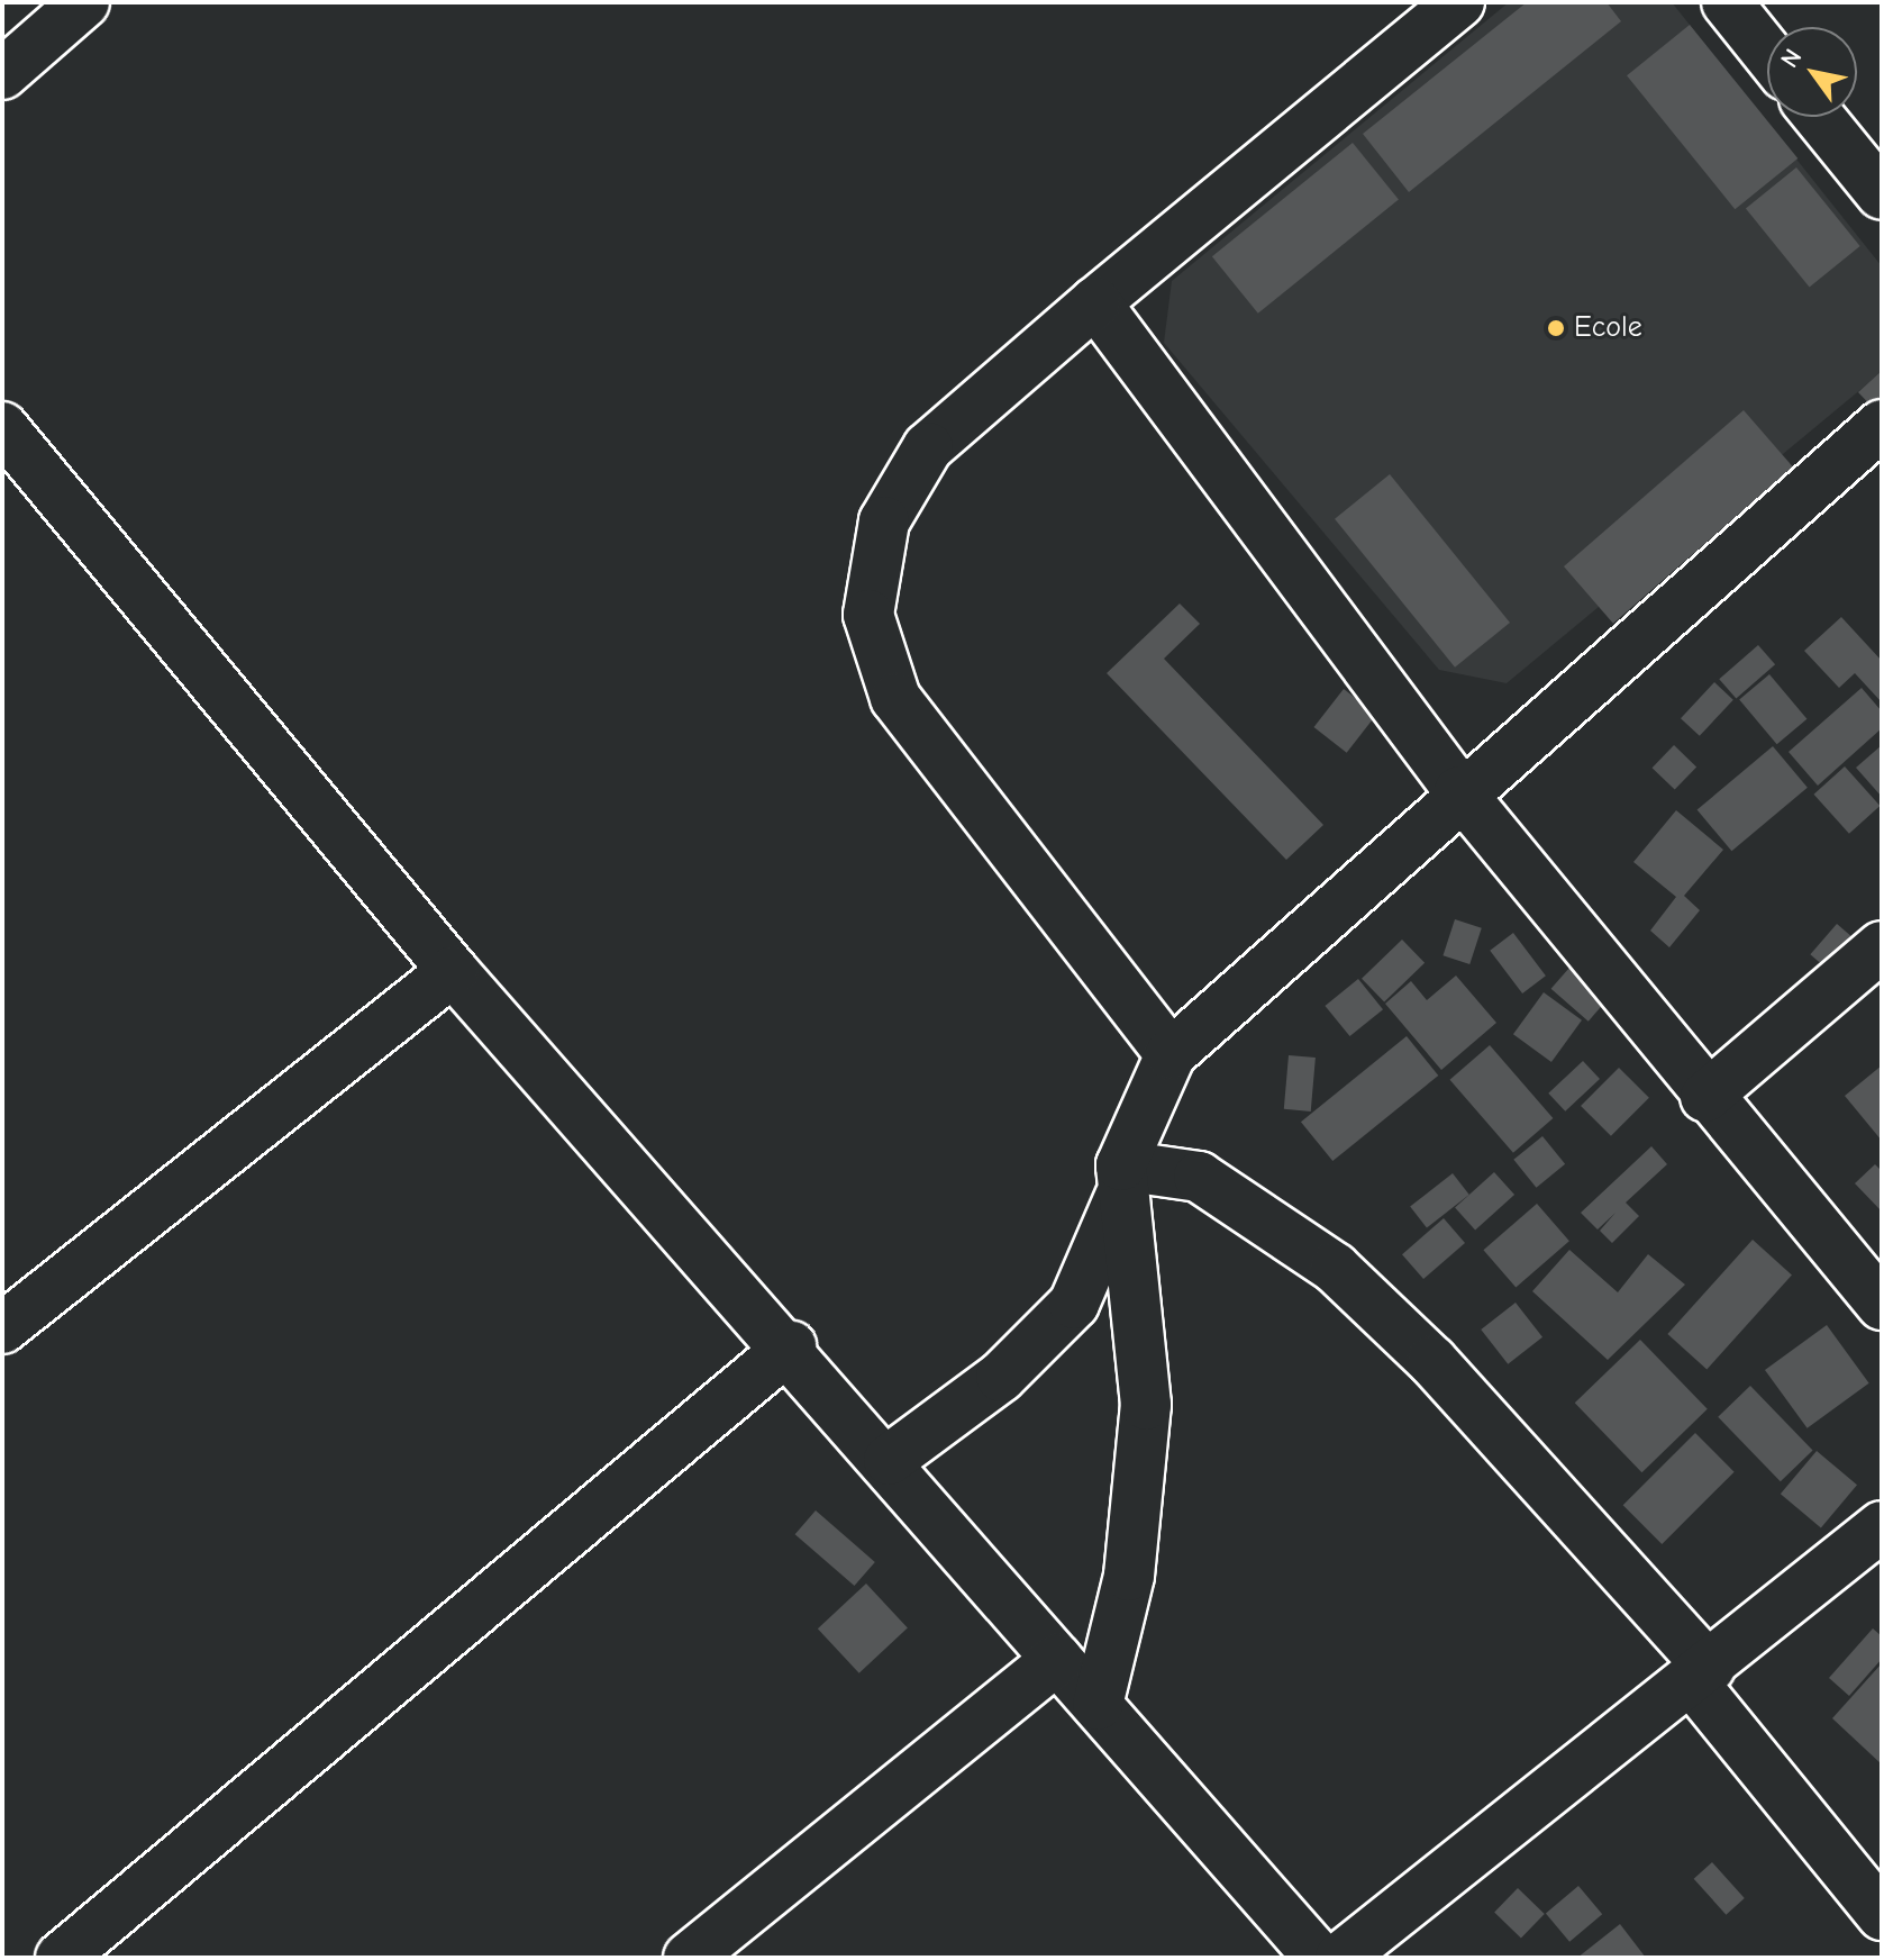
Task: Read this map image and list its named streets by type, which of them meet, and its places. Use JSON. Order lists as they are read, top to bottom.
{
  "places": ["Ecole"],
  "north": "top left"
}
